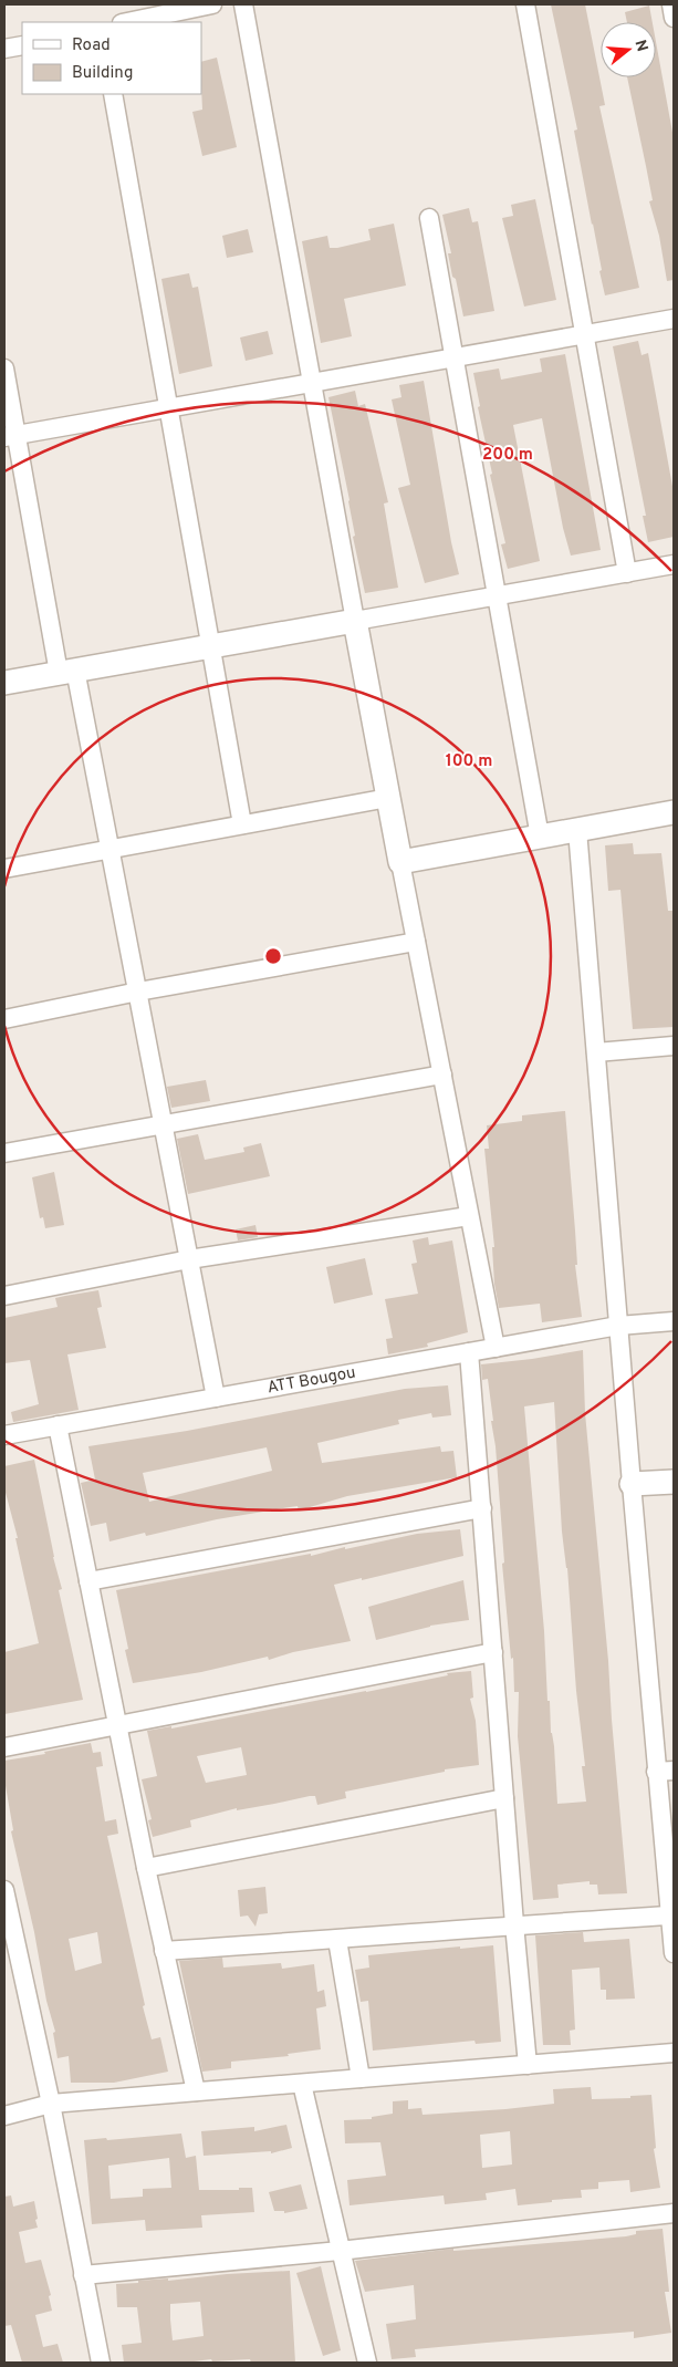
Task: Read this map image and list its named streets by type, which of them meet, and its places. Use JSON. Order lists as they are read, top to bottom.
{
  "streets": {
    "street": ["ATT Bougou"]
  },
  "legend": ["Road", "Building"],
  "north": "right",
  "rings": ["200 m", "100 m"]
}
